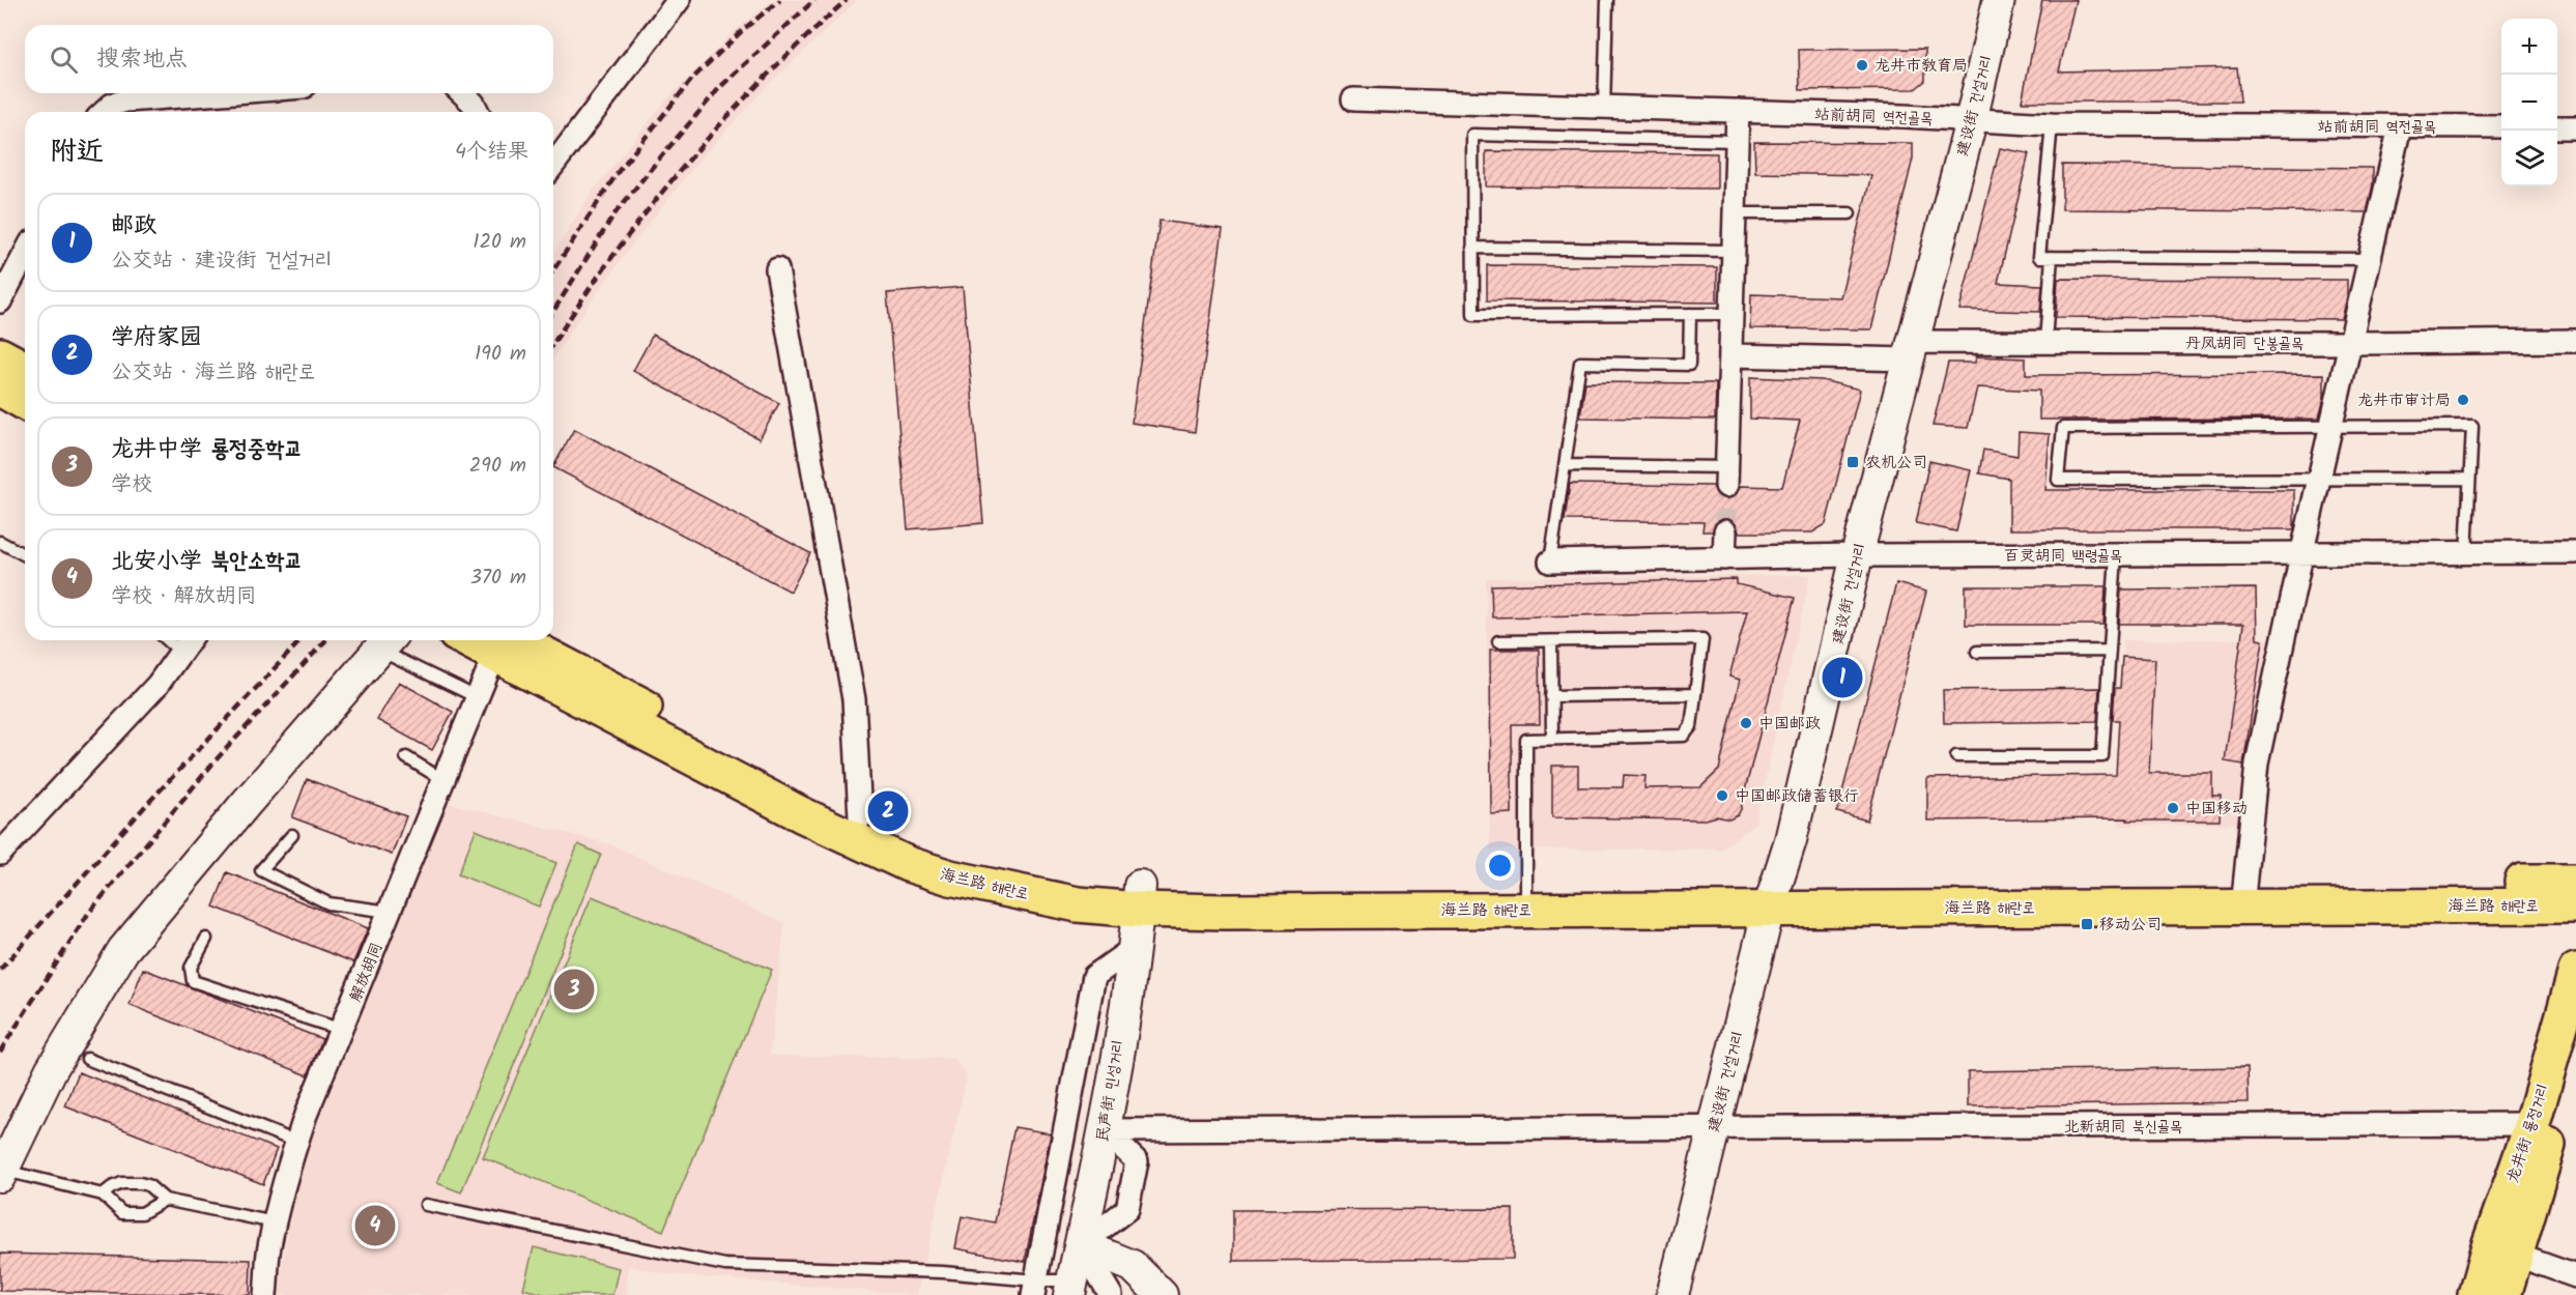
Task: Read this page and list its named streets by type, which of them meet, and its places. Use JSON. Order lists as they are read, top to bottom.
{
  "streets": {
    "main road": ["海兰路 해란로", "龙井街 룡정거리"],
    "street": [
      "建设街 건설거리",
      "站前胡同 역전골목",
      "丹凤胡同 단봉골목",
      "百灵胡同 백령골목",
      "解放胡同",
      "民声街 민성거리",
      "北新胡同 북신골목"
    ]
  },
  "crossings": [
    ["建设街 건설거리", "站前胡同 역전골목"],
    ["建设街 건설거리", "丹凤胡同 단봉골목"],
    ["建设街 건설거리", "百灵胡同 백령골목"],
    ["建设街 건설거리", "海兰路 해란로"],
    ["建设街 건설거리", "北新胡同 북신골목"],
    ["海兰路 해란로", "解放胡同"],
    ["海兰路 해란로", "民声街 민성거리"],
    ["民声街 민성거리", "北新胡同 북신골목"],
    ["北新胡同 북신골목", "龙井街 룡정거리"]
  ],
  "places": {
    "other": [
      "龙井市教育局",
      "龙井市审计局",
      "中国邮政",
      "中国邮政储蓄银行",
      "中国移动"
    ],
    "transit": ["农机公司", "移动公司"]
  },
  "page": {
    "map_buttons": ["+", "−"],
    "search": "搜索地点",
    "heading": ["附近", "4个结果"],
    "list": [
      {
        "mark": "1",
        "name": "邮政",
        "note": "公交站 · 建设街 건설거리",
        "value": "120 m"
      },
      {
        "mark": "2",
        "name": "学府家园",
        "note": "公交站 · 海兰路 해란로",
        "value": "190 m"
      },
      {
        "mark": "3",
        "name": "龙井中学 룡정중학교",
        "note": "学校",
        "value": "290 m"
      },
      {
        "mark": "4",
        "name": "北安小学 북안소학교",
        "note": "学校 · 解放胡同",
        "value": "370 m"
      }
    ],
    "pins": [
      "1",
      "2",
      "3",
      "4"
    ]
  }
}
